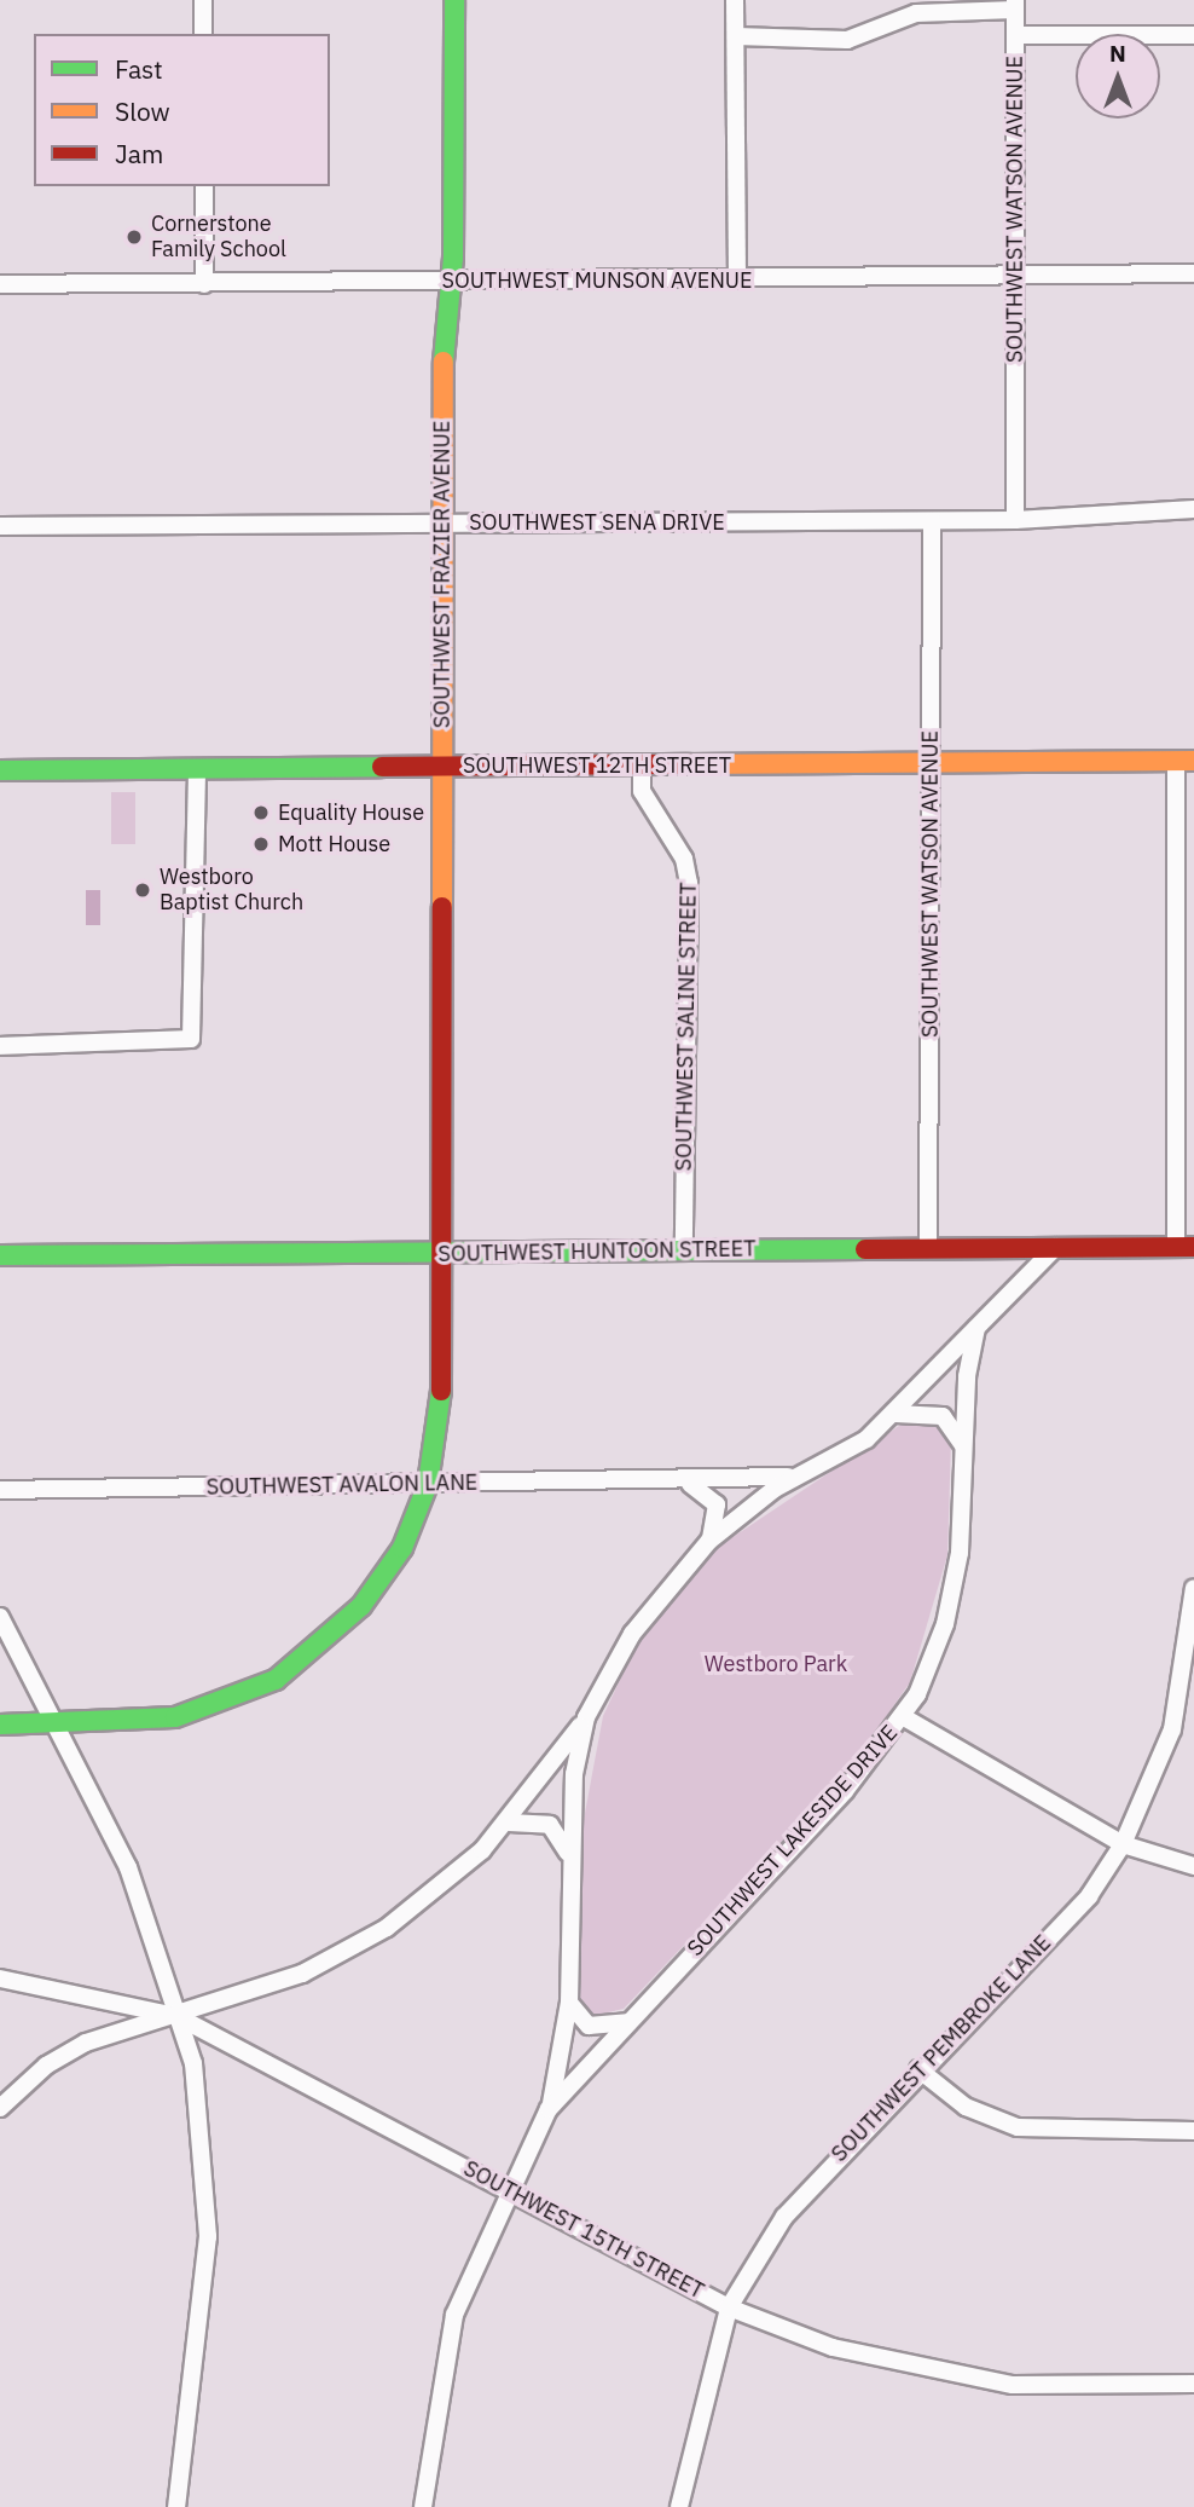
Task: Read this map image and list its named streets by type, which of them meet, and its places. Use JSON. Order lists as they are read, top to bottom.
{
  "streets": {
    "main road": ["SOUTHWEST FRAZIER AVENUE", "SOUTHWEST 12TH STREET", "SOUTHWEST HUNTOON STREET"],
    "street": [
      "SOUTHWEST WATSON AVENUE",
      "SOUTHWEST MUNSON AVENUE",
      "SOUTHWEST SENA DRIVE",
      "SOUTHWEST SALINE STREET",
      "SOUTHWEST AVALON LANE",
      "SOUTHWEST LAKESIDE DRIVE",
      "SOUTHWEST PEMBROKE LANE",
      "SOUTHWEST 15TH STREET"
    ]
  },
  "crossings": [
    ["SOUTHWEST WATSON AVENUE", "SOUTHWEST MUNSON AVENUE"],
    ["SOUTHWEST WATSON AVENUE", "SOUTHWEST SENA DRIVE"],
    ["SOUTHWEST WATSON AVENUE", "SOUTHWEST 12TH STREET"],
    ["SOUTHWEST WATSON AVENUE", "SOUTHWEST HUNTOON STREET"],
    ["SOUTHWEST MUNSON AVENUE", "SOUTHWEST FRAZIER AVENUE"],
    ["SOUTHWEST SENA DRIVE", "SOUTHWEST FRAZIER AVENUE"],
    ["SOUTHWEST FRAZIER AVENUE", "SOUTHWEST 12TH STREET"],
    ["SOUTHWEST FRAZIER AVENUE", "SOUTHWEST HUNTOON STREET"],
    ["SOUTHWEST FRAZIER AVENUE", "SOUTHWEST AVALON LANE"],
    ["SOUTHWEST 12TH STREET", "SOUTHWEST SALINE STREET"],
    ["SOUTHWEST SALINE STREET", "SOUTHWEST HUNTOON STREET"],
    ["SOUTHWEST HUNTOON STREET", "SOUTHWEST LAKESIDE DRIVE"],
    ["SOUTHWEST AVALON LANE", "SOUTHWEST LAKESIDE DRIVE"],
    ["SOUTHWEST LAKESIDE DRIVE", "SOUTHWEST 15TH STREET"],
    ["SOUTHWEST PEMBROKE LANE", "SOUTHWEST 15TH STREET"]
  ],
  "parks": ["Westboro Park"],
  "places": [
    "Cornerstone Family School",
    "Equality House",
    "Mott House",
    "Westboro Baptist Church"
  ],
  "legend": ["Fast", "Slow", "Jam"],
  "north": "top"
}
